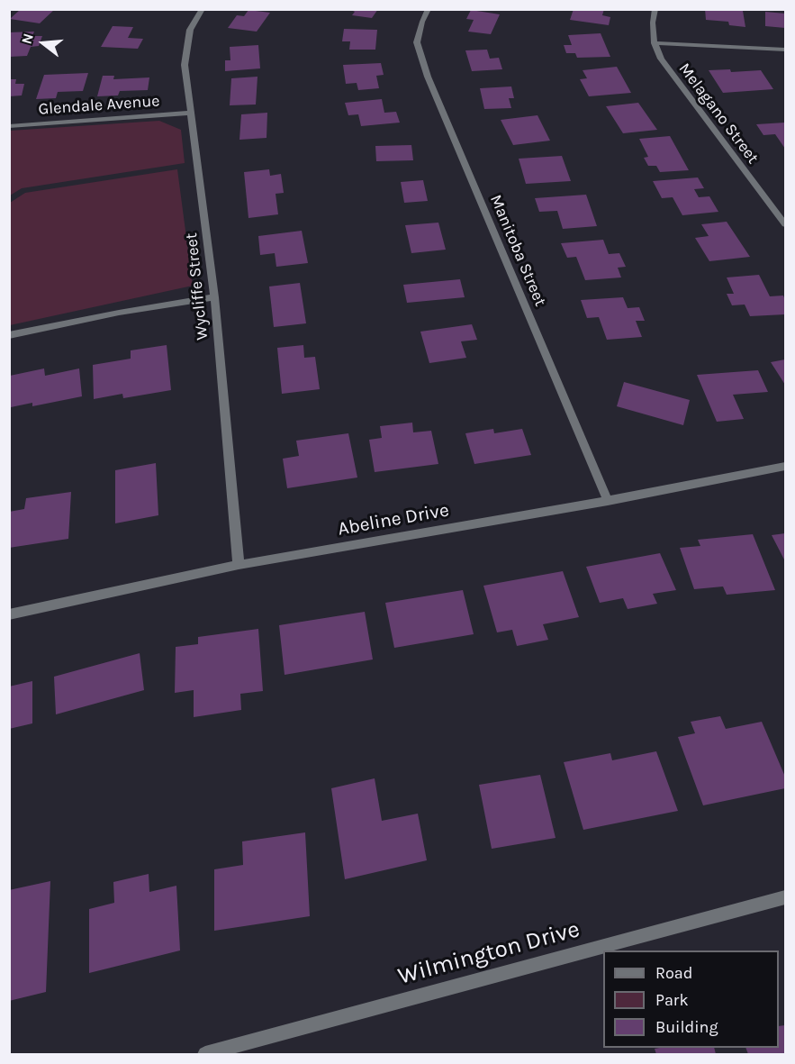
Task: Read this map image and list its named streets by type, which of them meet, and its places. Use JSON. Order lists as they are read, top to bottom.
{
  "streets": {
    "street": [
      "Glendale Avenue",
      "Melagano Street",
      "Manitoba Street",
      "Wycliffe Street",
      "Abeline Drive",
      "Wilmington Drive"
    ]
  },
  "crossings": [
    ["Glendale Avenue", "Wycliffe Street"],
    ["Manitoba Street", "Abeline Drive"],
    ["Wycliffe Street", "Abeline Drive"]
  ],
  "legend": ["Road", "Park", "Building"],
  "north": "left"
}
